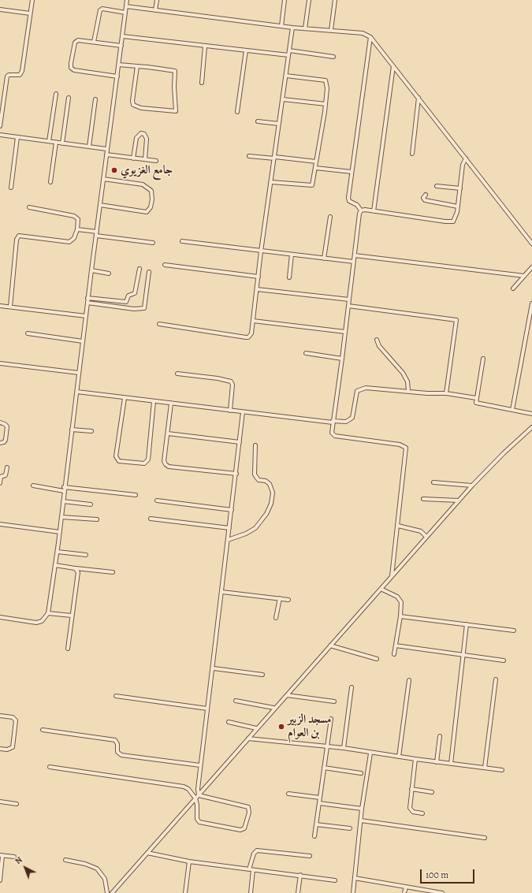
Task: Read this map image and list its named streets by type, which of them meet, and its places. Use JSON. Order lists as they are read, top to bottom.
{
  "places": ["جامع الغزيوي", "مسجد الزبير بن العوام"],
  "scale_bar": "100 m",
  "north": "top left"
}
